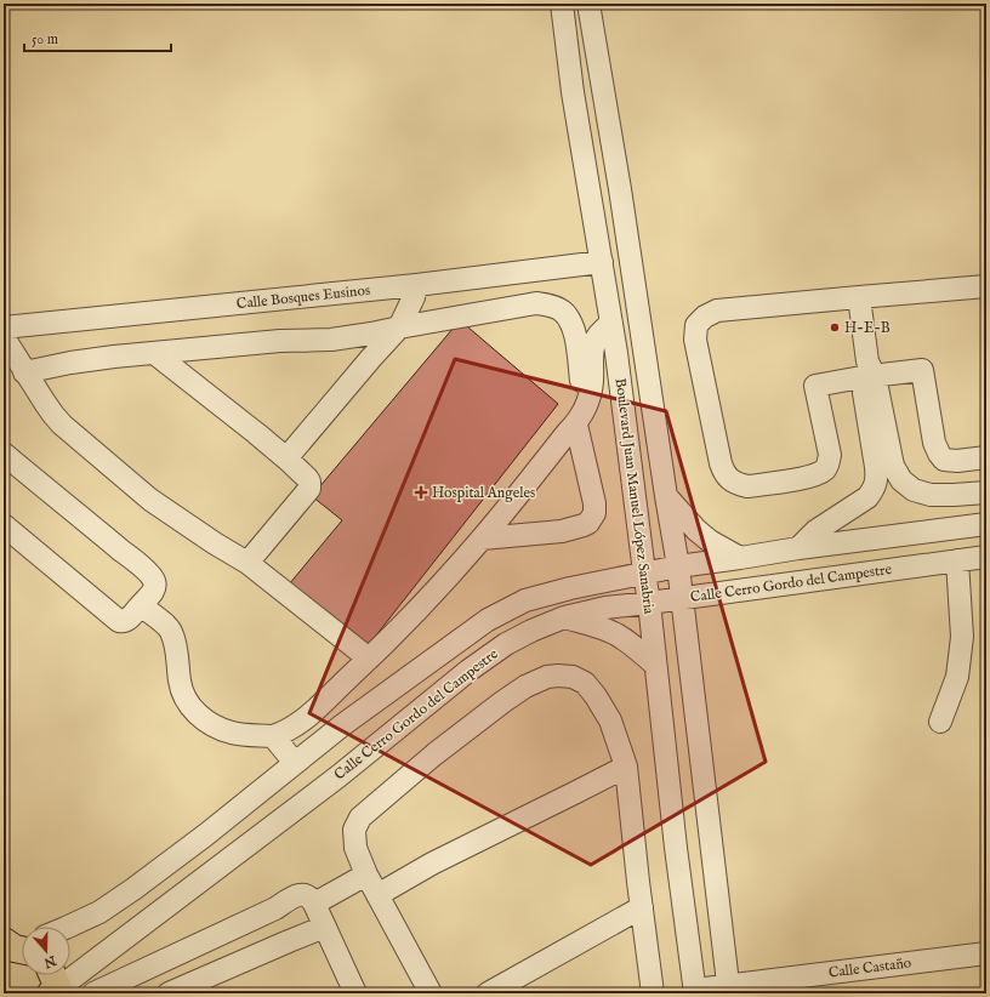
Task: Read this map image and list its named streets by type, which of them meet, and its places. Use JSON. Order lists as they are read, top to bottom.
{
  "streets": {
    "street": [
      "Calle Bosques Eusinos",
      "Boulevard Juan Manuel López Sanabria",
      "Calle Cerro Gordo del Campestre",
      "Calle Castaño"
    ]
  },
  "crossings": [
    ["Calle Bosques Eusinos", "Boulevard Juan Manuel López Sanabria"],
    ["Boulevard Juan Manuel López Sanabria", "Calle Cerro Gordo del Campestre"],
    ["Boulevard Juan Manuel López Sanabria", "Calle Castaño"]
  ],
  "places": {
    "other": ["H-E-B"],
    "health": ["Hospital Angeles"]
  },
  "scale_bar": "50 m",
  "north": "bottom"
}
